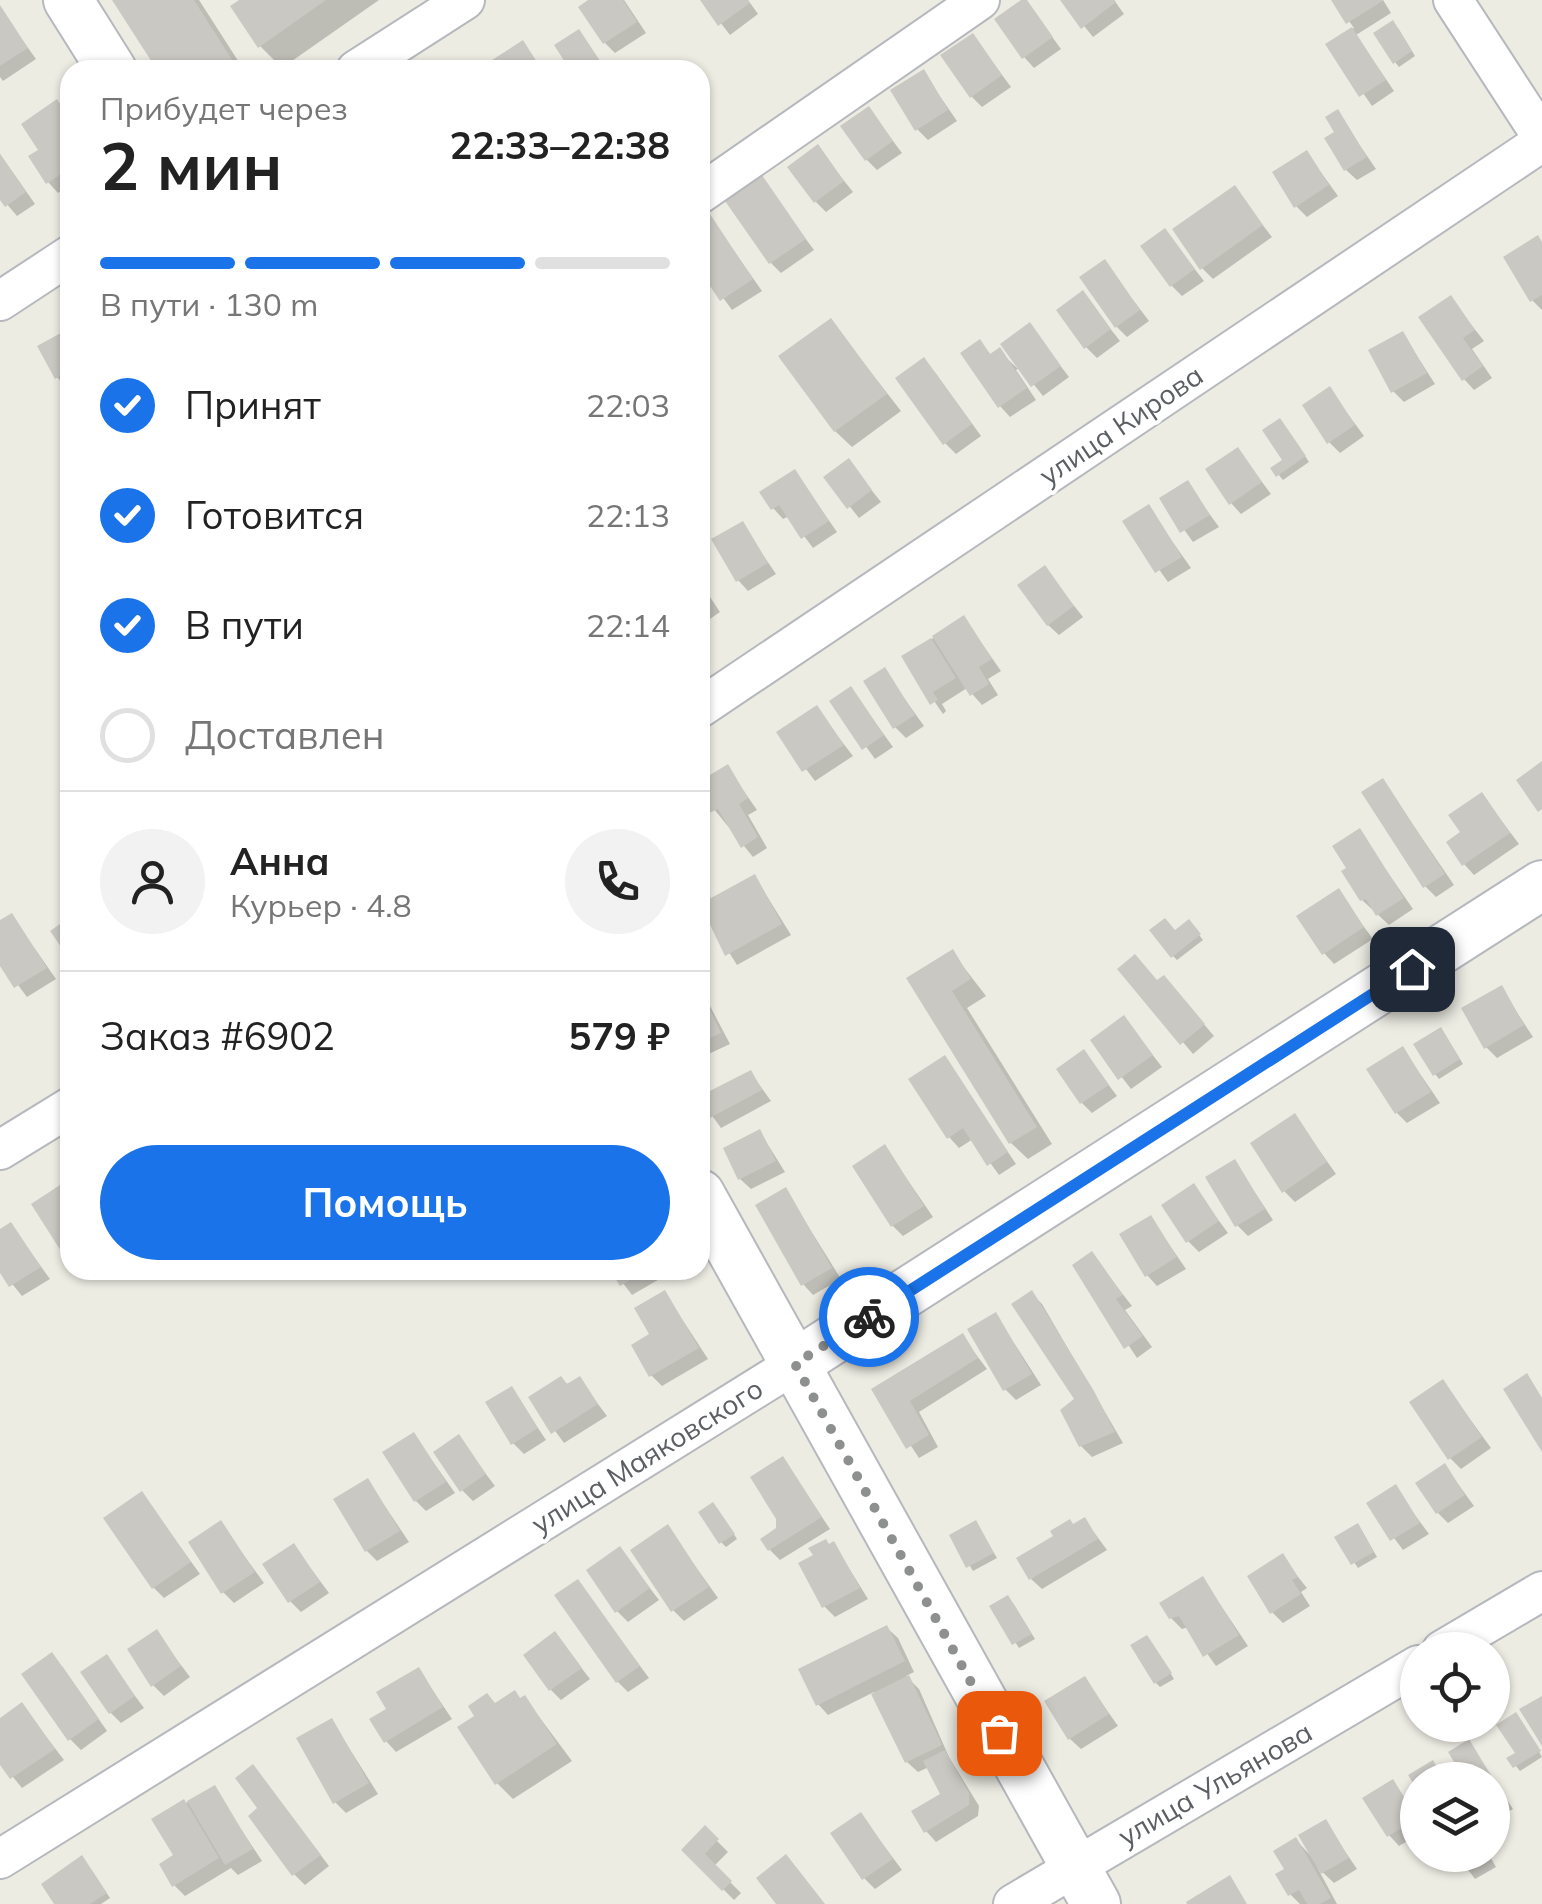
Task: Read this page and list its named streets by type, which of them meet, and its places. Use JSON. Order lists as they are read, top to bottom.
{
  "streets": {
    "street": ["улица Кирова", "улица Маяковского", "улица Ульянова"]
  },
  "page": {
    "heading": ["2 мин", "Прибудет через", "22:33–22:38"],
    "panel": [
      "Анна",
      "Курьер · 4.8",
      "Заказ #6902",
      "579 ₽"
    ],
    "bar": "В пути · 130 m",
    "list": [
      ["Принят", "22:03"],
      ["Готовится", "22:13"],
      ["В пути", "22:14"],
      "Доставлен"
    ],
    "buttons": "Помощь"
  }
}
